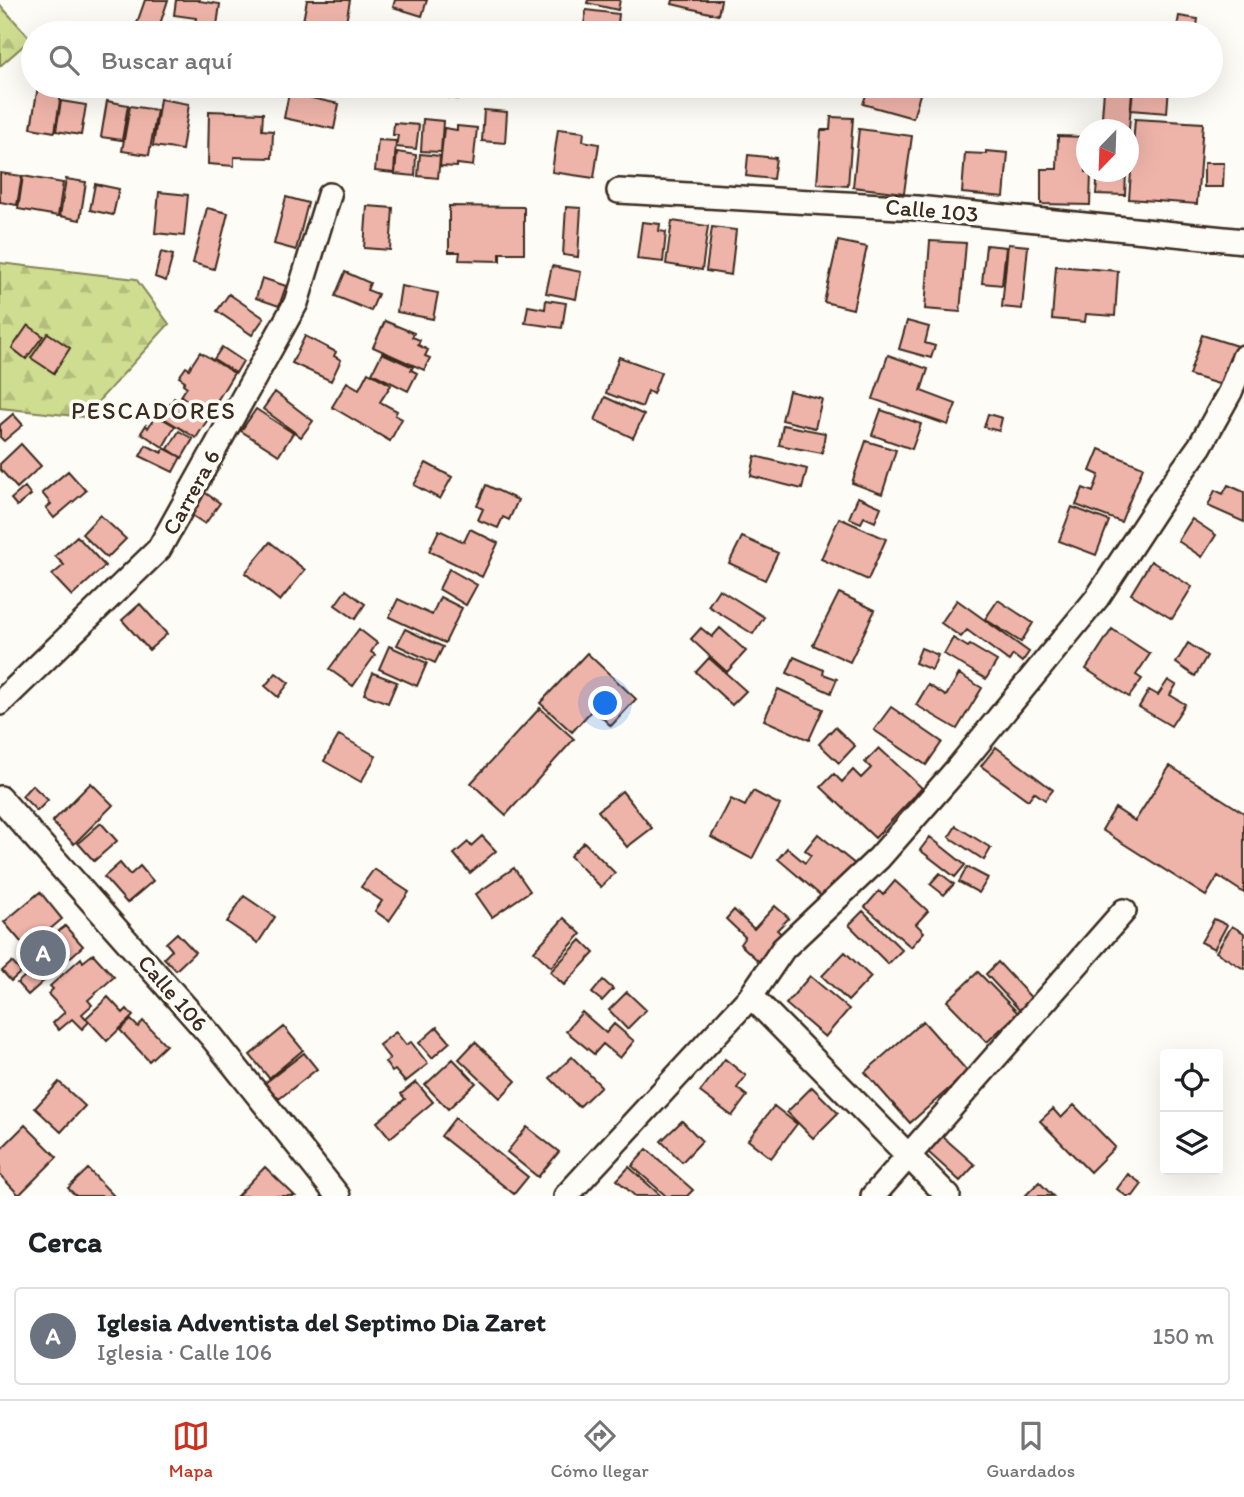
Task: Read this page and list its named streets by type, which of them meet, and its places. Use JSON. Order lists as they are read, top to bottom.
{
  "streets": {
    "street": ["Calle 103", "Carrera 6", "Calle 106"]
  },
  "districts": ["PESCADORES"],
  "north": "bottom left",
  "page": {
    "search": "Buscar aquí",
    "pins": "A",
    "heading": "Cerca",
    "list": [
      {
        "mark": "A",
        "name": "Iglesia Adventista del Septimo Dia Zaret",
        "note": "Iglesia · Calle 106",
        "value": "150 m"
      }
    ],
    "nav": ["Mapa", "Cómo llegar", "Guardados"]
  }
}
